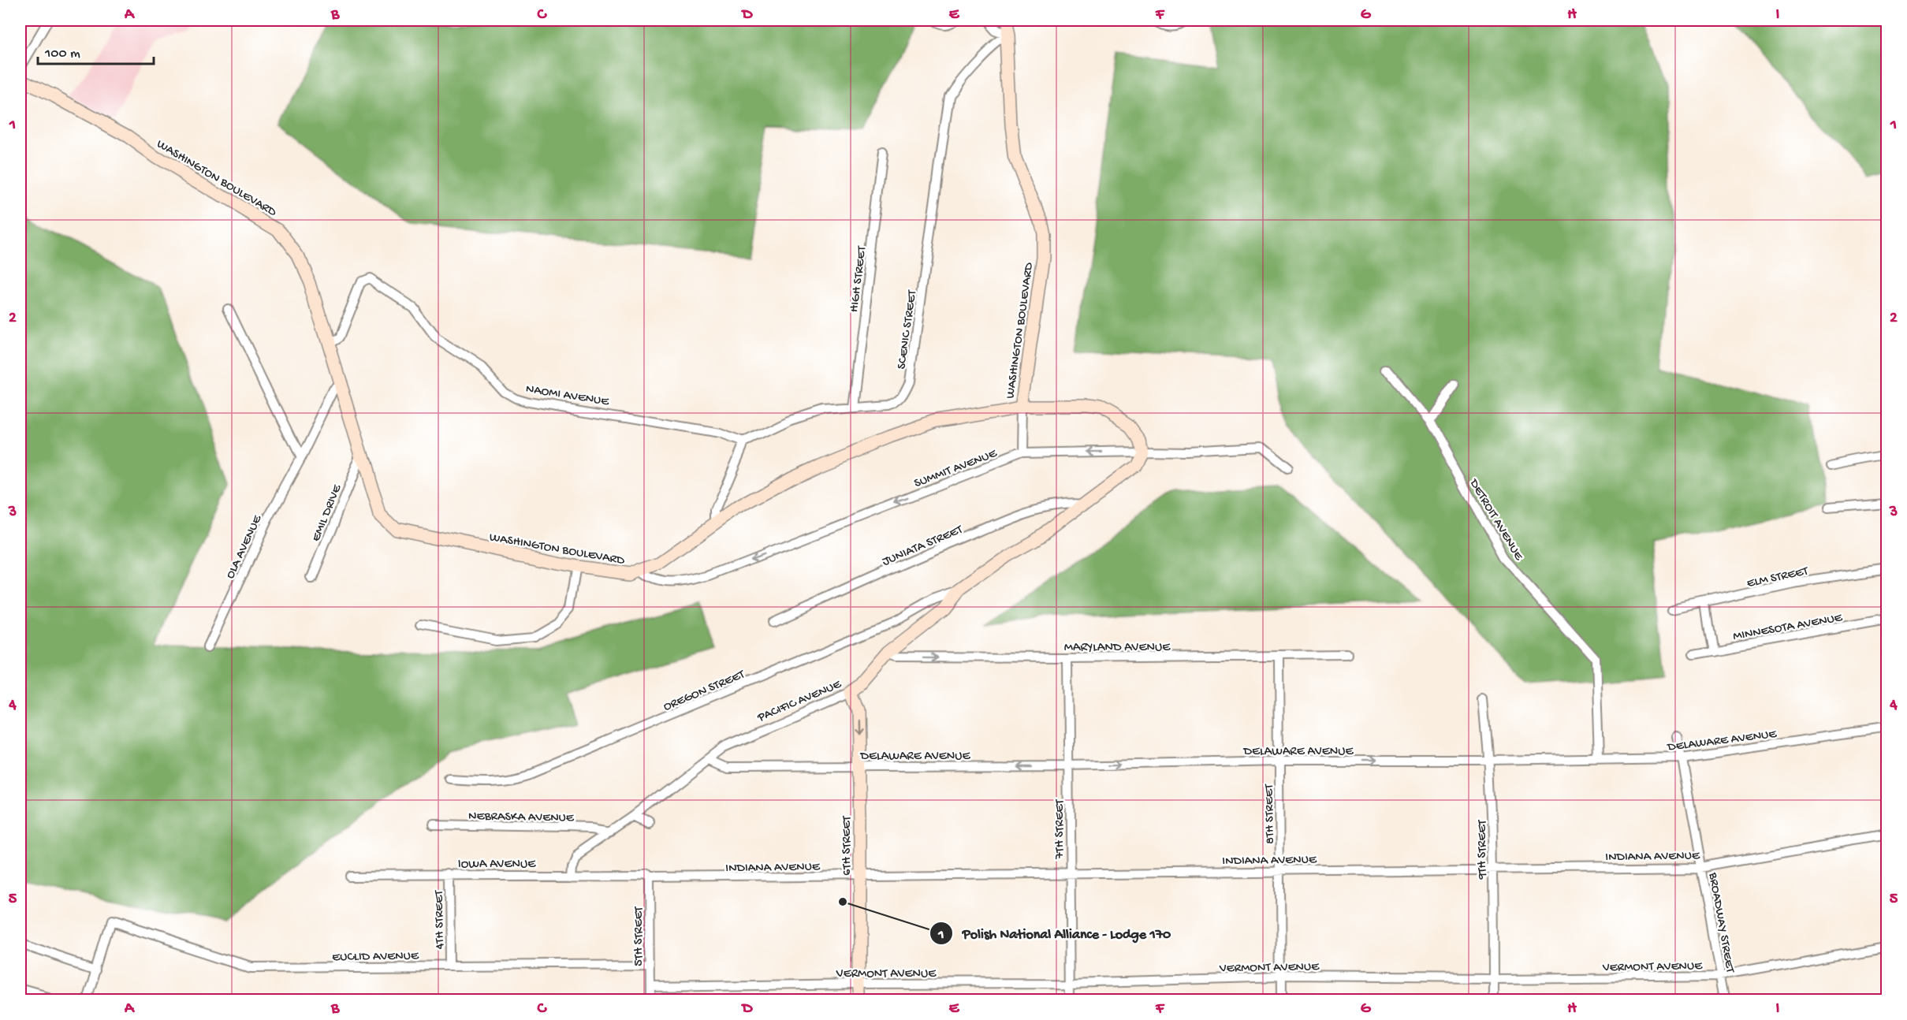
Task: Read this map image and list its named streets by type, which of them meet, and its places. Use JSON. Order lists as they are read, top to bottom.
{
  "streets": {
    "street": [
      "WASHINGTON BOULEVARD",
      "HIGH STREET",
      "SCENIC STREET",
      "NAOMI AVENUE",
      "SUMMIT AVENUE",
      "EMIL DRIVE",
      "DETROIT AVENUE",
      "JUNIATA STREET",
      "OLA AVENUE",
      "ELM STREET",
      "MINNESOTA AVENUE",
      "MARYLAND AVENUE",
      "OREGON STREET",
      "PACIFIC AVENUE",
      "DELAWARE AVENUE",
      "8TH STREET",
      "NEBRASKA AVENUE",
      "7TH STREET",
      "6TH STREET",
      "9TH STREET",
      "INDIANA AVENUE",
      "IOWA AVENUE",
      "4TH STREET",
      "BROADWAY STREET",
      "5TH STREET",
      "EUCLID AVENUE",
      "VERMONT AVENUE"
    ]
  },
  "crossings": [
    ["WASHINGTON BOULEVARD", "SCENIC STREET"],
    ["WASHINGTON BOULEVARD", "NAOMI AVENUE"],
    ["WASHINGTON BOULEVARD", "SUMMIT AVENUE"],
    ["WASHINGTON BOULEVARD", "EMIL DRIVE"],
    ["WASHINGTON BOULEVARD", "OLA AVENUE"],
    ["HIGH STREET", "SCENIC STREET"],
    ["SCENIC STREET", "NAOMI AVENUE"],
    ["SUMMIT AVENUE", "PACIFIC AVENUE"],
    ["DETROIT AVENUE", "DELAWARE AVENUE"],
    ["JUNIATA STREET", "PACIFIC AVENUE"],
    ["MARYLAND AVENUE", "PACIFIC AVENUE"],
    ["MARYLAND AVENUE", "8TH STREET"],
    ["MARYLAND AVENUE", "7TH STREET"],
    ["OREGON STREET", "PACIFIC AVENUE"],
    ["PACIFIC AVENUE", "DELAWARE AVENUE"],
    ["PACIFIC AVENUE", "NEBRASKA AVENUE"],
    ["PACIFIC AVENUE", "6TH STREET"],
    ["PACIFIC AVENUE", "IOWA AVENUE"],
    ["DELAWARE AVENUE", "8TH STREET"],
    ["DELAWARE AVENUE", "7TH STREET"],
    ["DELAWARE AVENUE", "6TH STREET"],
    ["DELAWARE AVENUE", "9TH STREET"],
    ["DELAWARE AVENUE", "BROADWAY STREET"],
    ["8TH STREET", "INDIANA AVENUE"],
    ["8TH STREET", "VERMONT AVENUE"],
    ["7TH STREET", "INDIANA AVENUE"],
    ["7TH STREET", "VERMONT AVENUE"],
    ["6TH STREET", "INDIANA AVENUE"],
    ["6TH STREET", "VERMONT AVENUE"],
    ["9TH STREET", "INDIANA AVENUE"],
    ["9TH STREET", "VERMONT AVENUE"],
    ["INDIANA AVENUE", "IOWA AVENUE"],
    ["INDIANA AVENUE", "BROADWAY STREET"],
    ["INDIANA AVENUE", "5TH STREET"],
    ["IOWA AVENUE", "4TH STREET"],
    ["IOWA AVENUE", "5TH STREET"],
    ["4TH STREET", "EUCLID AVENUE"],
    ["BROADWAY STREET", "VERMONT AVENUE"],
    ["5TH STREET", "EUCLID AVENUE"],
    ["5TH STREET", "VERMONT AVENUE"]
  ],
  "one_way": ["SUMMIT AVENUE", "MARYLAND AVENUE"],
  "places": ["Polish National Alliance - Lodge 170"],
  "scale_bar": "100 m",
  "grid": {
    "columns": [
      "A",
      "B",
      "C",
      "D",
      "E",
      "F",
      "G",
      "H",
      "I"
    ],
    "rows": [
      "1",
      "2",
      "3",
      "4",
      "5"
    ]
  }
}
